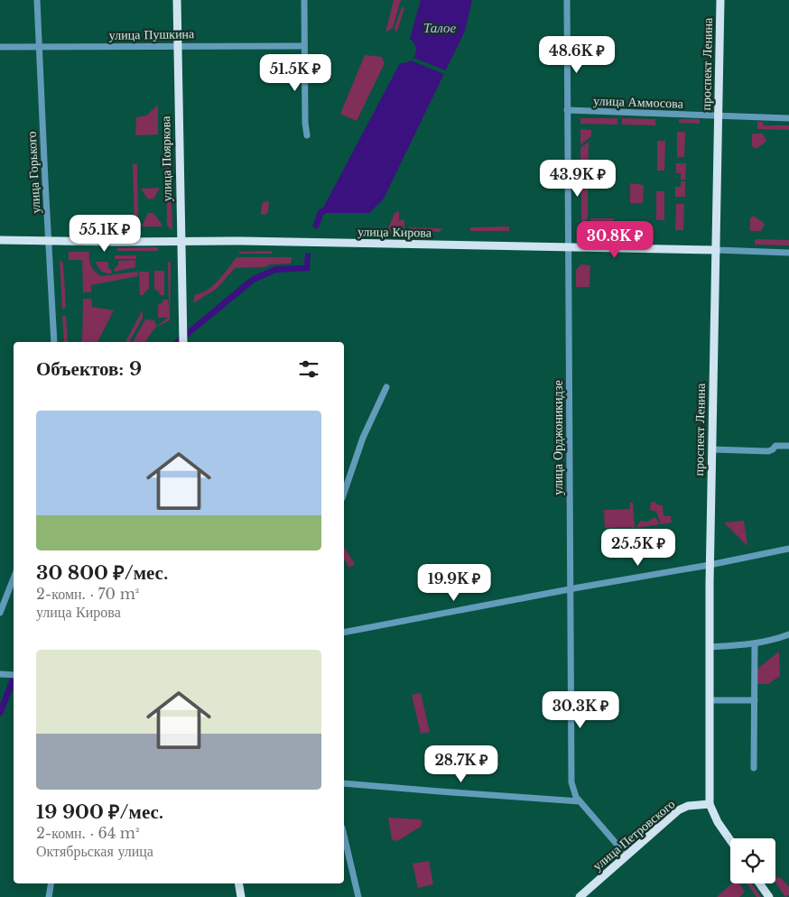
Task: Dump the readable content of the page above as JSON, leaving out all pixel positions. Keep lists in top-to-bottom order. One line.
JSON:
{"streets":{"main road":["проспект Ленина","улица Пояркова","улица Кирова","улица Петровского"],"street":["улица Пушкина","улица Аммосова","улица Горького","улица Орджоникидзе"]},"crossings":[["улица Пушкина","улица Пояркова"],["улица Пушкина","улица Горького"],["проспект Ленина","улица Аммосова"],["проспект Ленина","улица Кирова"],["проспект Ленина","улица Петровского"],["улица Аммосова","улица Орджоникидзе"],["улица Пояркова","улица Кирова"],["улица Горького","улица Кирова"],["улица Кирова","улица Орджоникидзе"],["улица Орджоникидзе","улица Петровского"]],"water":["Талое"],"page":{"price":["48.6K ₽","51.5K ₽","43.9K ₽","55.1K ₽","30.8K ₽","25.5K ₽","19.9K ₽","30.3K ₽","28.7K ₽"],"heading":"Объектов: 9","list":[{"name":"30 800 ₽/мес.","note":"2-комн. · 70 m² · улица Кирова"},{"name":"19 900 ₽/мес.","note":"2-комн. · 64 m² · Октябрьская улица"}]}}
